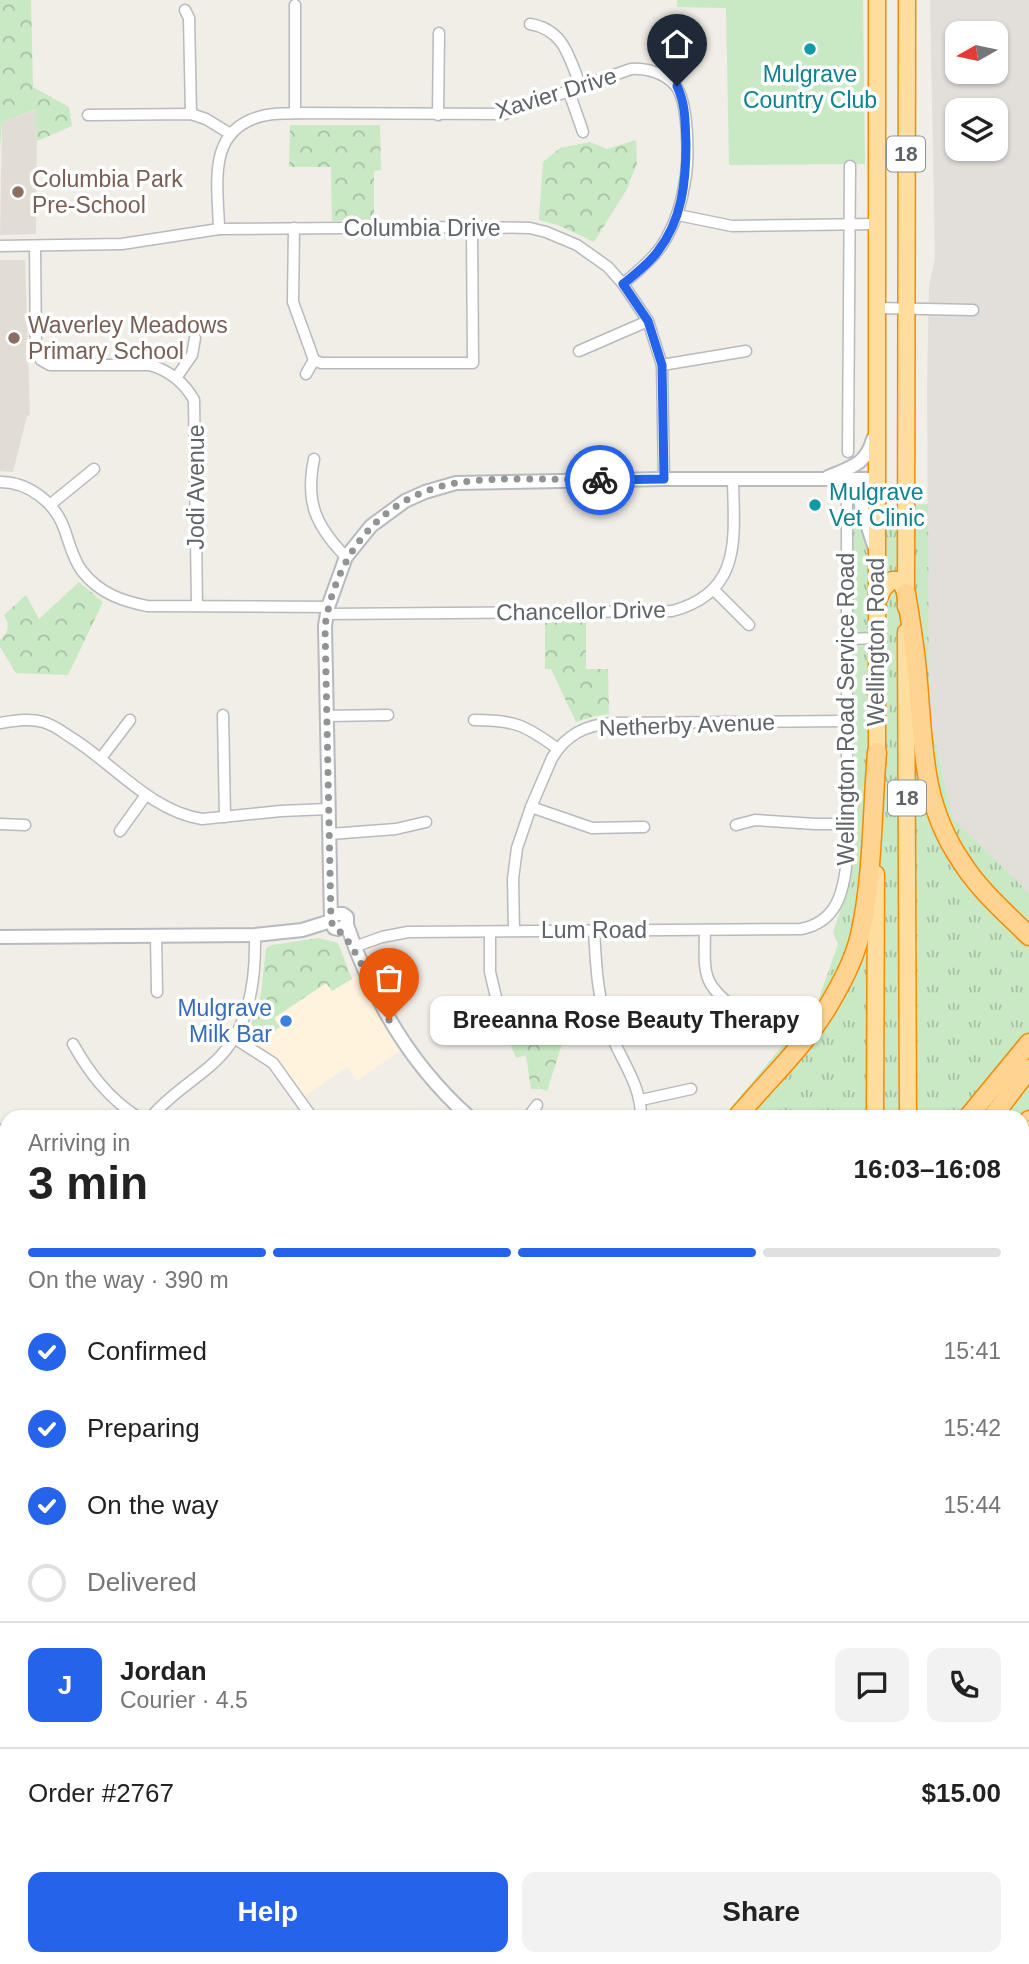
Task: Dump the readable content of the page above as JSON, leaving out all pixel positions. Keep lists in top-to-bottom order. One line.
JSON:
{"streets":{"highway":["18","Wellington Road"],"street":["Xavier Drive","Columbia Drive","Jodi Avenue","Chancellor Drive","Wellington Road Service Road","Netherby Avenue","Lum Road"]},"crossings":[["Xavier Drive","Columbia Drive"],["Jodi Avenue","Chancellor Drive"],["Wellington Road Service Road","Netherby Avenue"],["Wellington Road Service Road","Lum Road"]],"places":["Mulgrave Country Club","Columbia Park Pre-School","Waverley Meadows Primary School","Mulgrave Vet Clinic","Breeanna Rose Beauty Therapy","Mulgrave Milk Bar"],"north":"left","page":{"bubble":"Breeanna Rose Beauty Therapy","heading":["3 min","Arriving in","16:03–16:08"],"panel":["Jordan","Courier · 4.5","Order #2767","$15.00"],"bar":"On the way · 390 m","list":[["Confirmed","15:41"],["Preparing","15:42"],["On the way","15:44"],"Delivered"],"round":"J","buttons":["Help","Share"]}}
